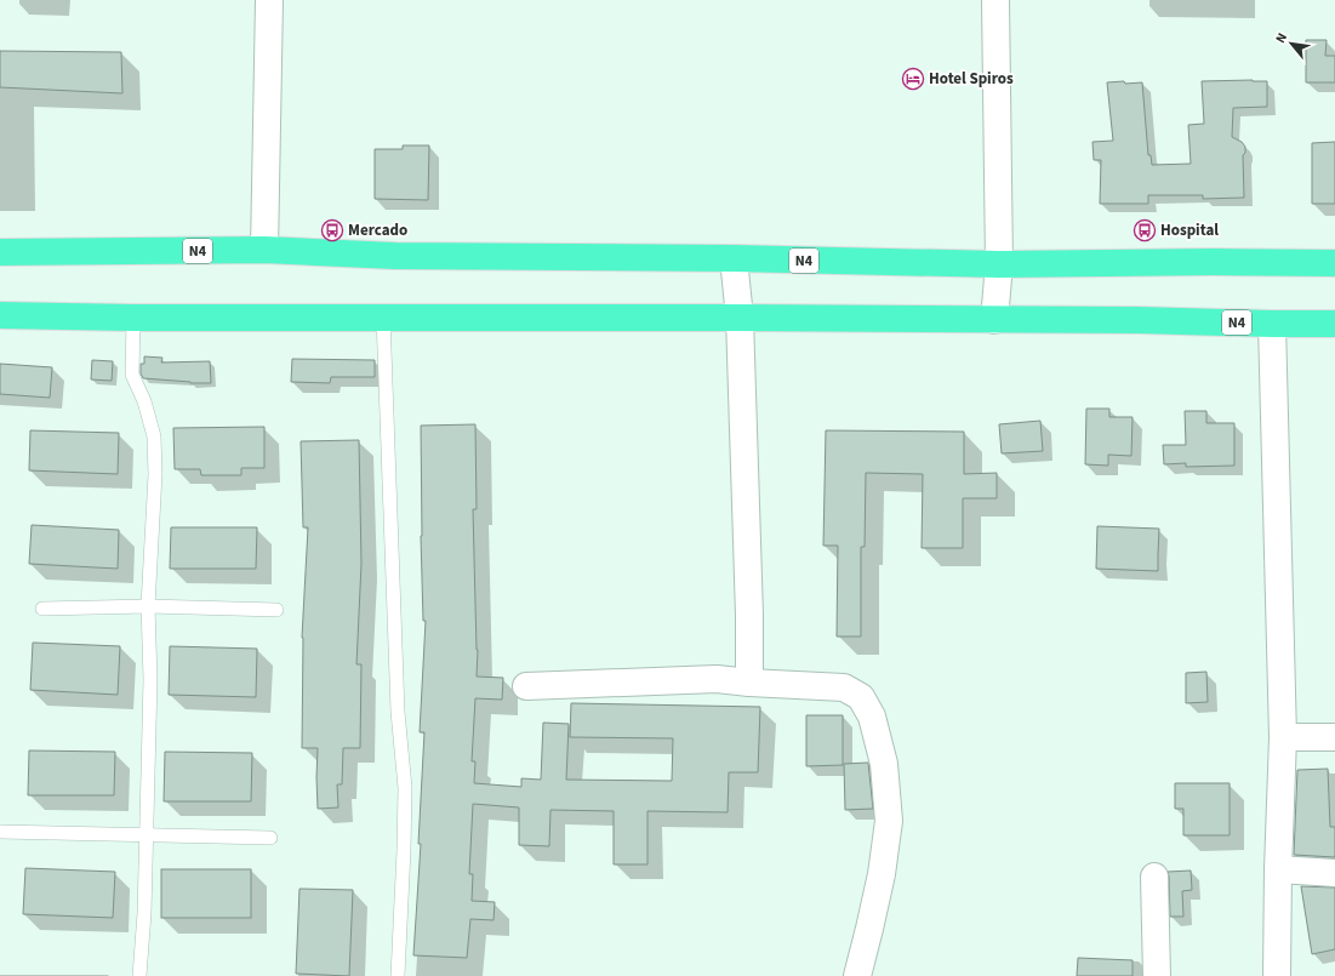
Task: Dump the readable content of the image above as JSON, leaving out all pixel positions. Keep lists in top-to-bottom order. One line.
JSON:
{"streets":{"highway":["N4"]},"places":{"hotel":["Hotel Spiros"],"bus stop":["Mercado","Hospital"]},"north":"top left"}
